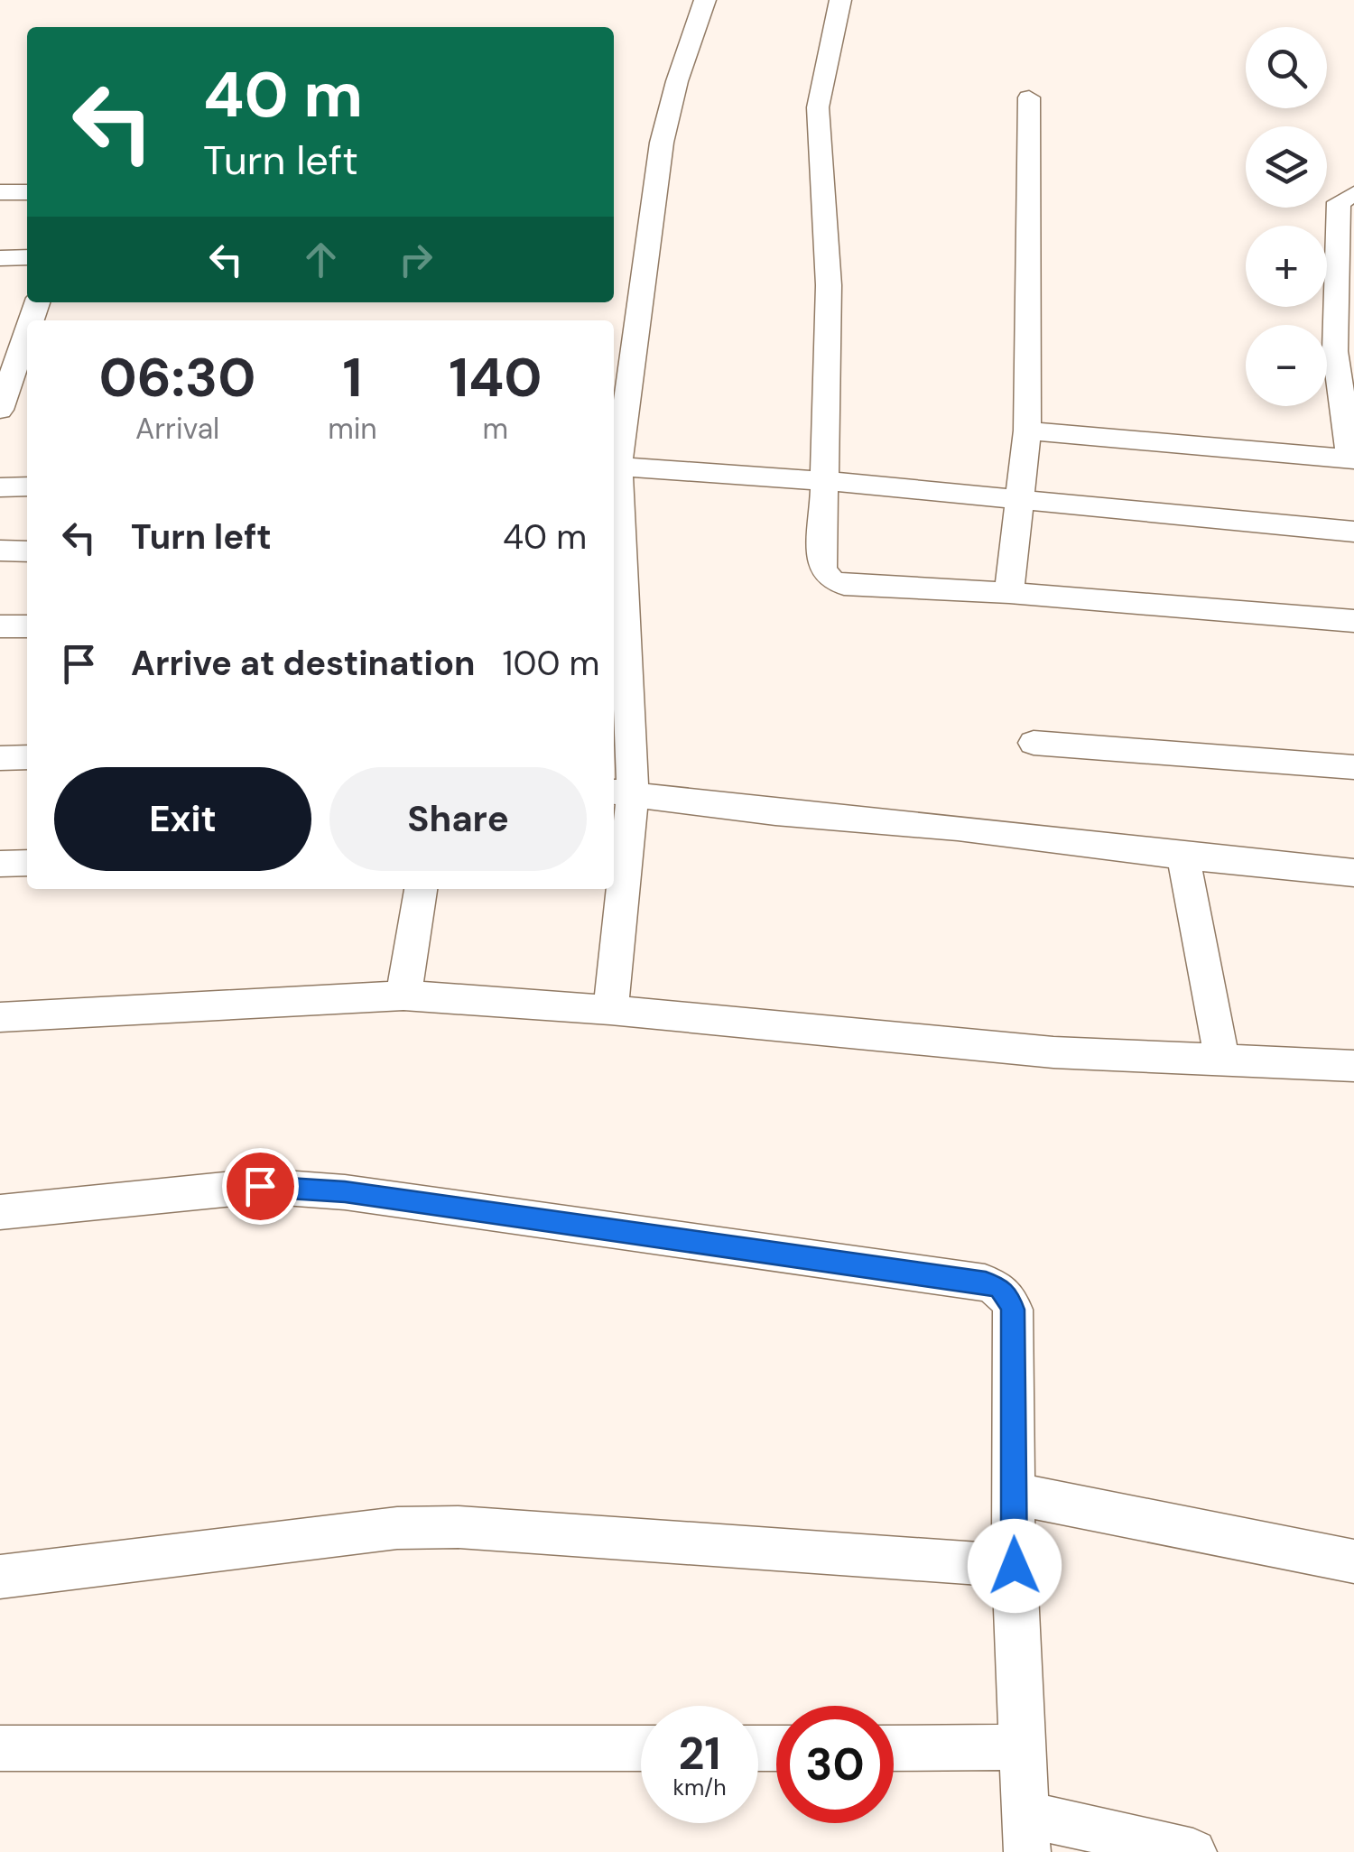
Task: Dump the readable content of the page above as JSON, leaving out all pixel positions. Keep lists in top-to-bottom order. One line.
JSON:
{"page":{"map_buttons":["+","−"],"turn":["40 m","Turn left"],"eta":["06:30","Arrival","1","min","140","m"],"list":[{"name":"Turn left","value":"40 m"},{"name":"Arrive at destination","value":"100 m"}],"buttons":["Exit","Share"],"speed":"21 km/h","limit":"30"}}
